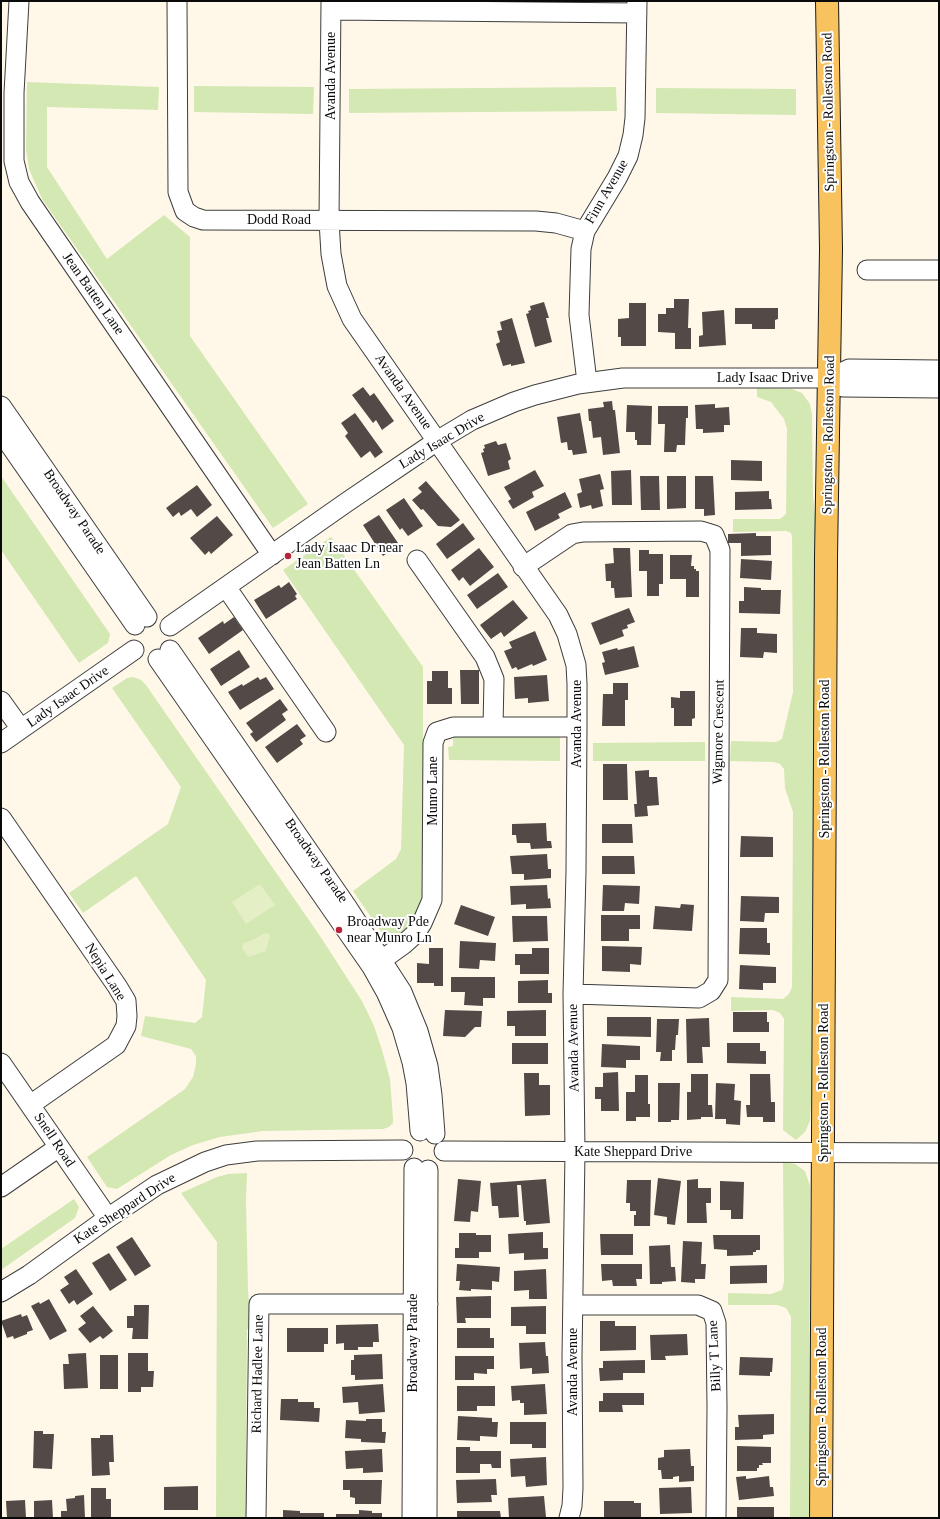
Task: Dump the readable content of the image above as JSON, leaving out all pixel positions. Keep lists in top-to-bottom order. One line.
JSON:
{"streets":{"main road":["Springston - Rolleston Road"],"street":["Avanda Avenue","Finn Avenue","Dodd Road","Jean Batten Lane","Lady Isaac Drive","Broadway Parade","Wigmore Crescent","Munro Lane","Nepia Lane","Snell Road","Kate Sheppard Drive","Billy T Lane","Richard Hadlee Lane"]},"crossings":[["Avanda Avenue","Dodd Road"],["Avanda Avenue","Lady Isaac Drive"],["Avanda Avenue","Wigmore Crescent"],["Avanda Avenue","Munro Lane"],["Avanda Avenue","Kate Sheppard Drive"],["Avanda Avenue","Billy T Lane"],["Springston - Rolleston Road","Lady Isaac Drive"],["Springston - Rolleston Road","Kate Sheppard Drive"],["Finn Avenue","Dodd Road"],["Finn Avenue","Lady Isaac Drive"],["Jean Batten Lane","Lady Isaac Drive"],["Lady Isaac Drive","Broadway Parade"],["Broadway Parade","Munro Lane"],["Broadway Parade","Kate Sheppard Drive"],["Broadway Parade","Richard Hadlee Lane"],["Nepia Lane","Snell Road"],["Snell Road","Kate Sheppard Drive"]],"places":["Lady Isaac Dr near Jean Batten Ln","Broadway Pde near Munro Ln"]}
